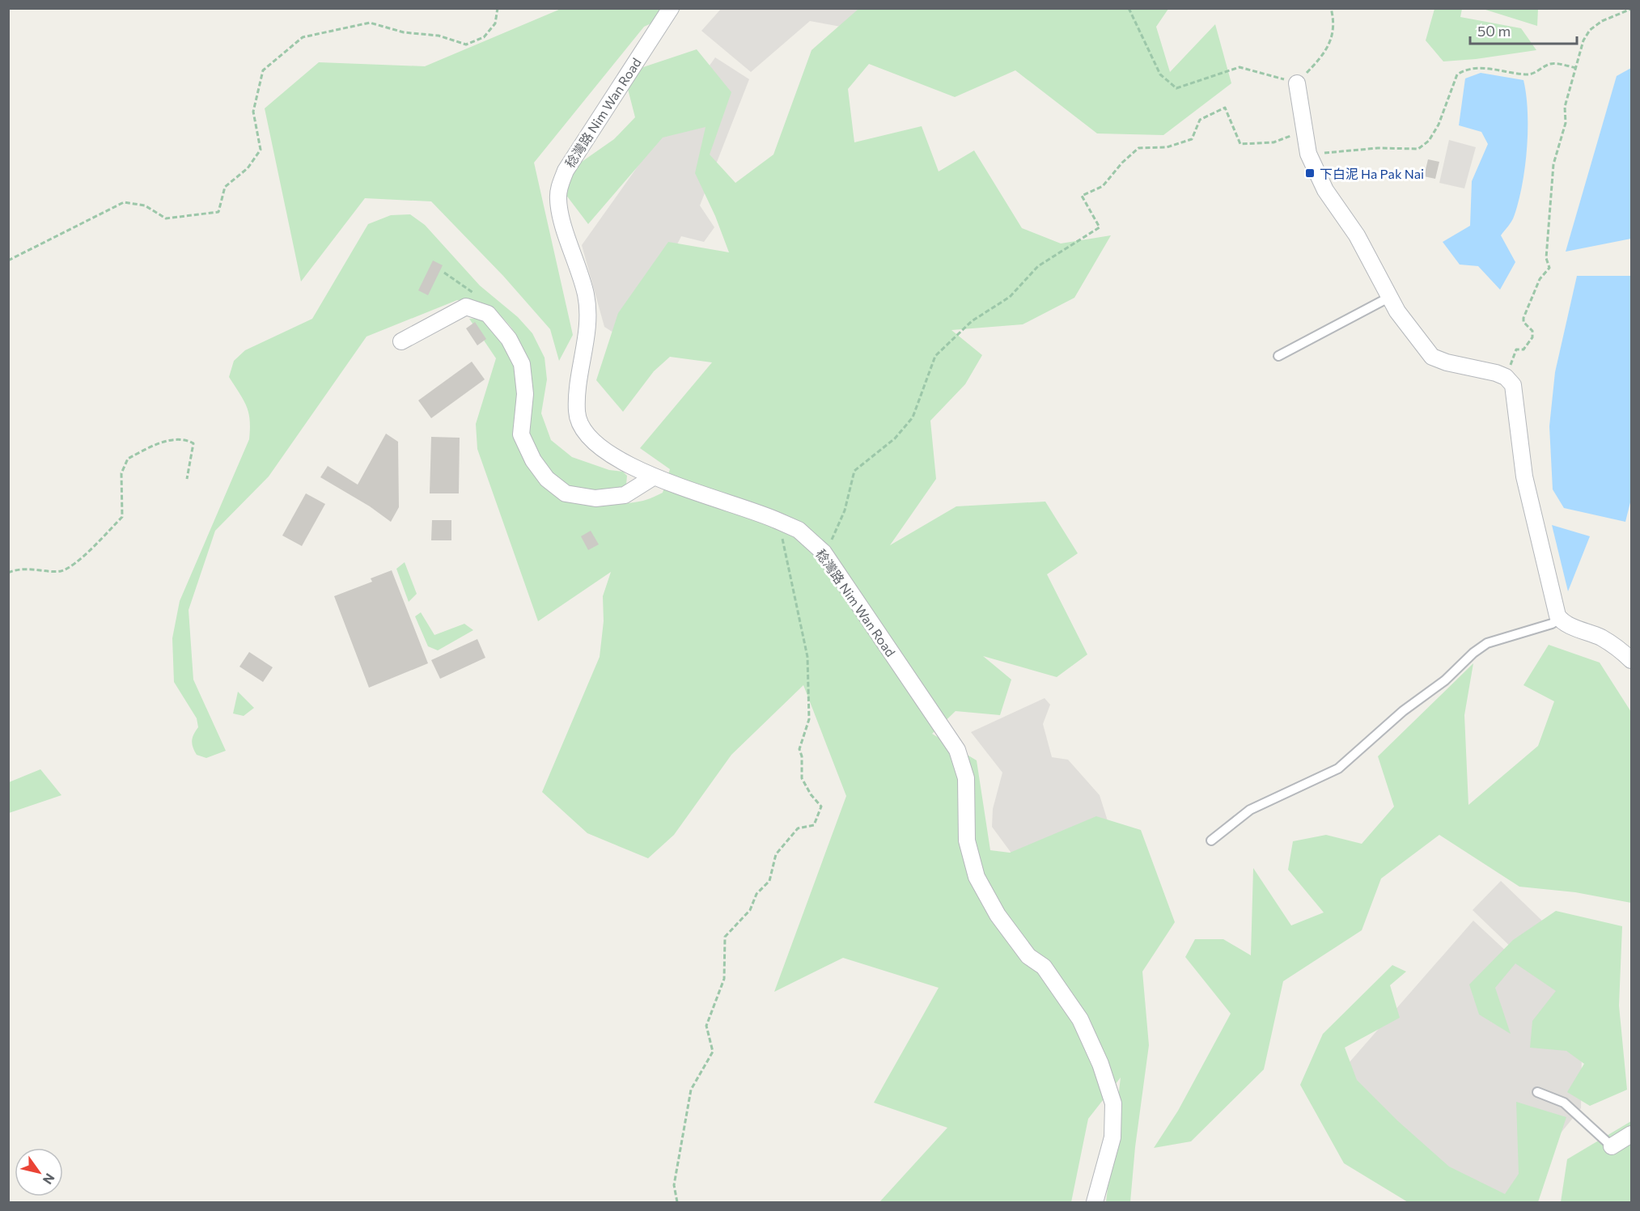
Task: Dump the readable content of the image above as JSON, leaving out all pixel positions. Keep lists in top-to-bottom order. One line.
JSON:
{"streets":{"street":["稔灣路 Nim Wan Road"]},"places":{"transit":["下白泥 Ha Pak Nai"]},"scale_bar":"50 m","north":"bottom right"}
